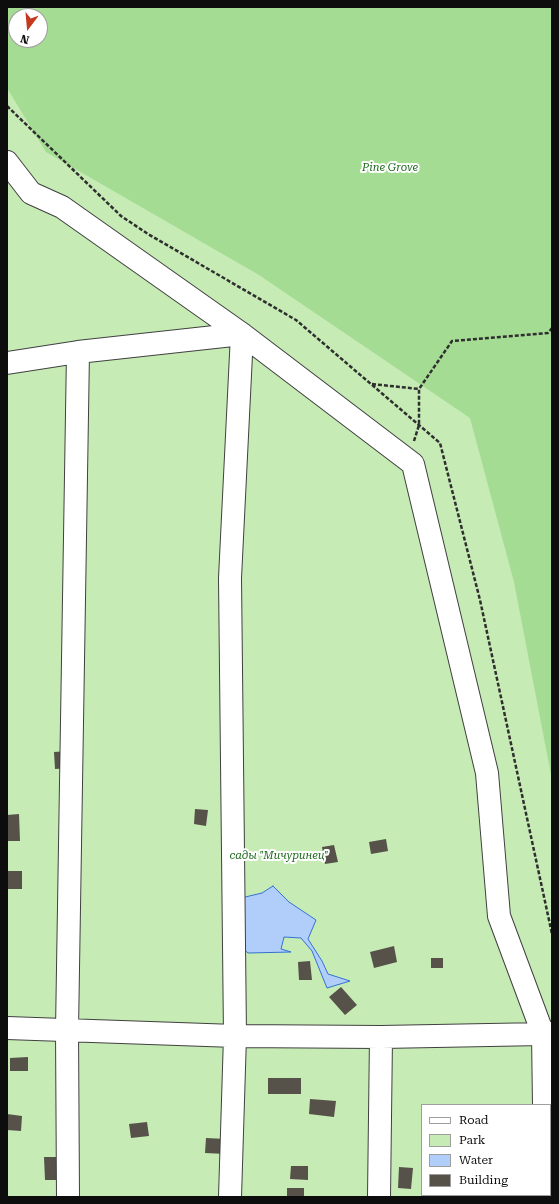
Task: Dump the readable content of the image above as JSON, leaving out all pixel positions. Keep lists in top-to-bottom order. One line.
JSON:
{"parks":["Pine Grove","сады \"Мичуринец\""],"legend":["Road","Park","Water","Building"],"north":"bottom"}
